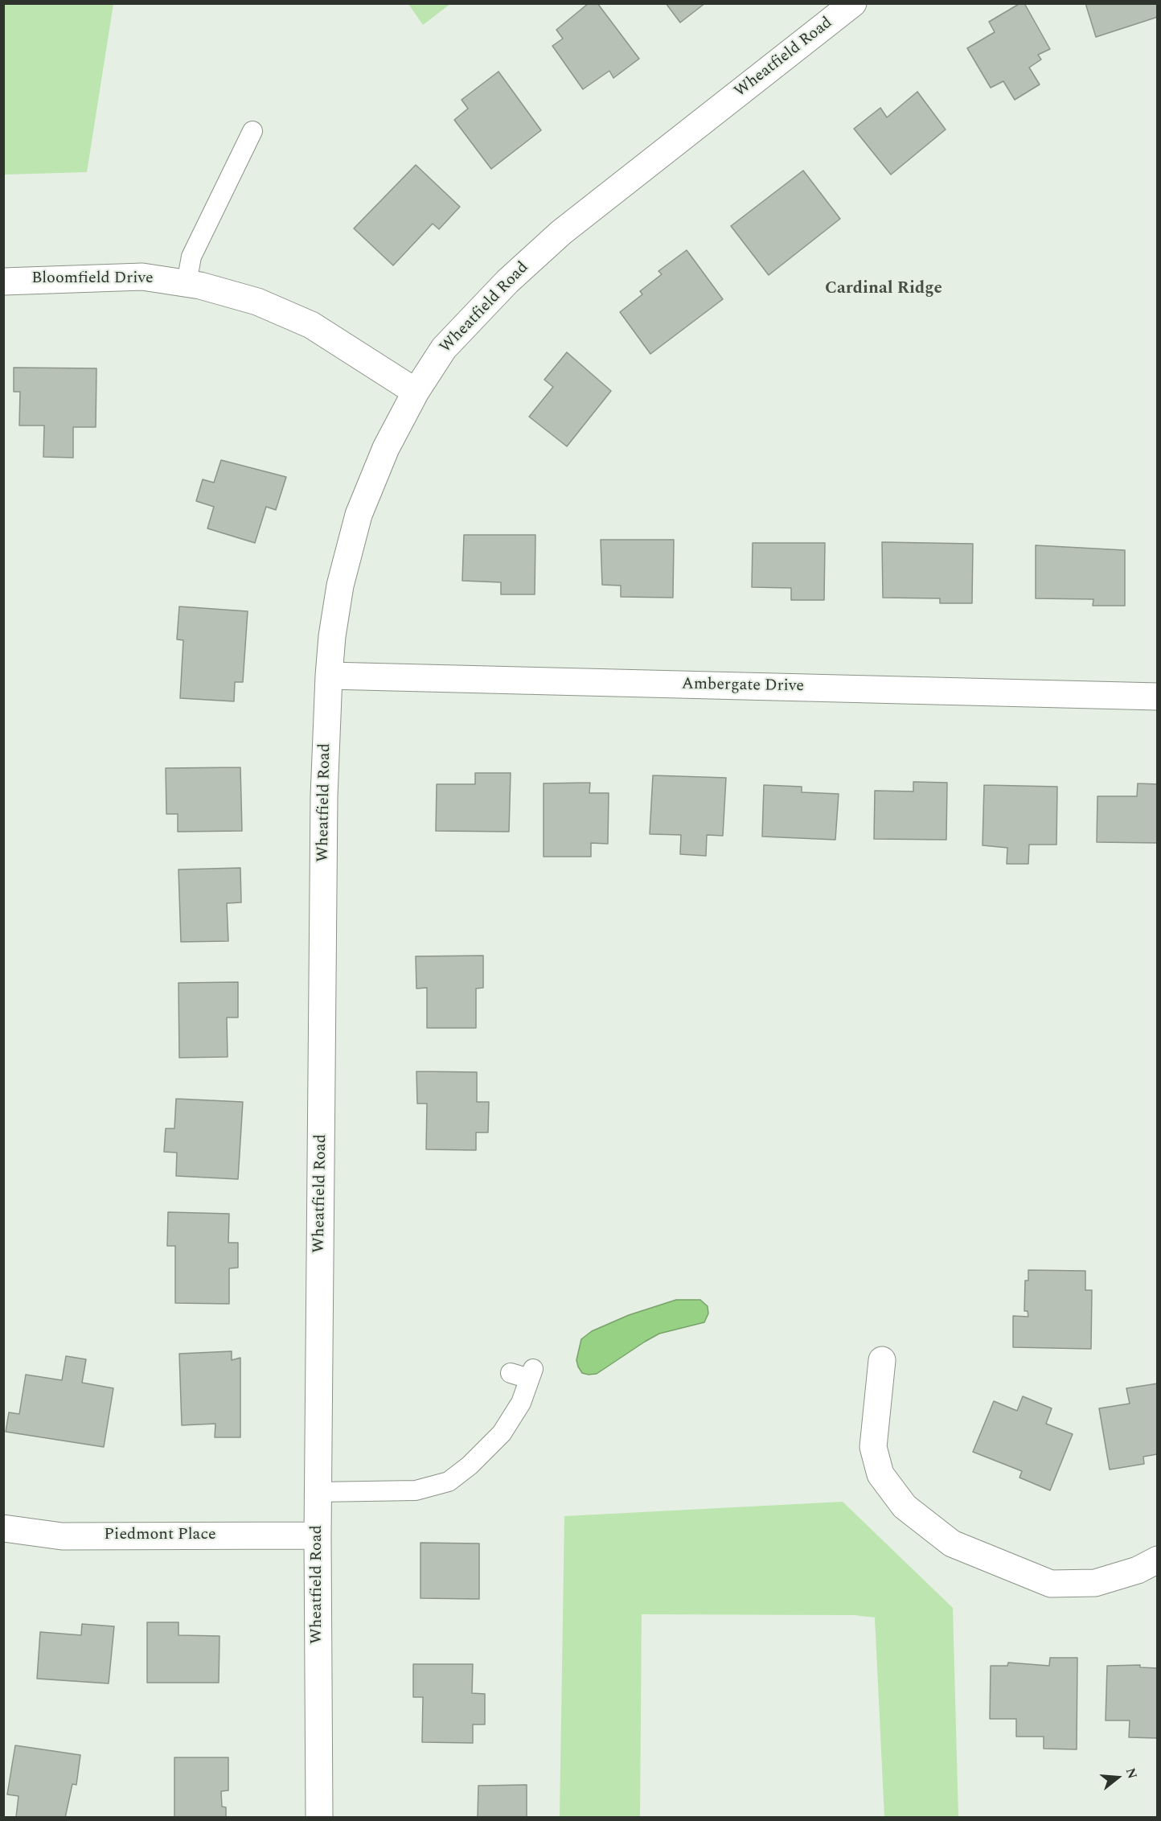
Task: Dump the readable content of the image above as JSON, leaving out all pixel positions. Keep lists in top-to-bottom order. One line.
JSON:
{"streets":{"street":["Wheatfield Road","Bloomfield Drive","Ambergate Drive","Piedmont Place"]},"crossings":[["Wheatfield Road","Bloomfield Drive"],["Wheatfield Road","Ambergate Drive"],["Wheatfield Road","Piedmont Place"]],"districts":["Cardinal Ridge"],"north":"right"}
